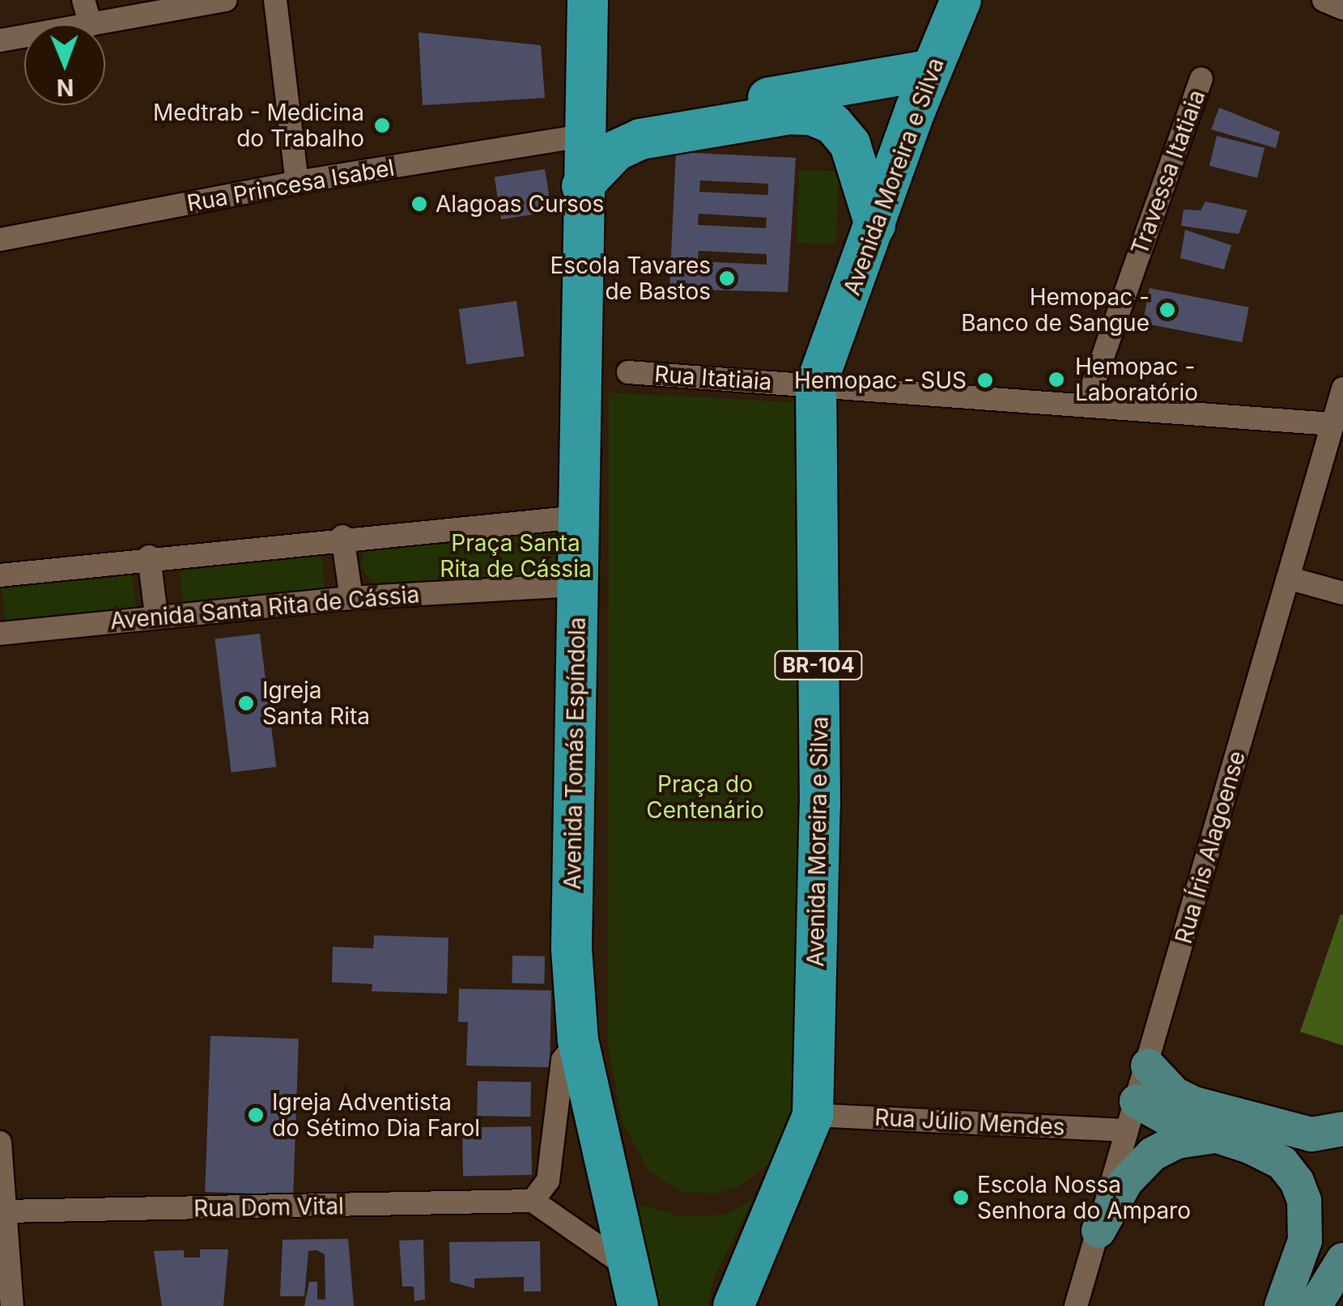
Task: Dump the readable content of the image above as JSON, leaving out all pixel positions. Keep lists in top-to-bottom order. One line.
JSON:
{"streets":{"highway":["Avenida Moreira e Silva","BR-104","Avenida Tomás Espíndola"],"street":["Travessa Itatiaia","Rua Princesa Isabel","Rua Itatiaia","Avenida Santa Rita de Cássia","Rua Íris Alagoense","Rua Júlio Mendes","Rua Dom Vital"]},"crossings":[["Travessa Itatiaia","Rua Itatiaia"],["Avenida Moreira e Silva","Rua Itatiaia"],["Avenida Moreira e Silva","Rua Júlio Mendes"],["Rua Princesa Isabel","Avenida Tomás Espíndola"],["Rua Itatiaia","Rua Íris Alagoense"],["Avenida Santa Rita de Cássia","Avenida Tomás Espíndola"],["Rua Íris Alagoense","Rua Júlio Mendes"]],"parks":["Praça Santa Rita de Cássia","Praça do Centenário"],"places":["Medtrab - Medicina do Trabalho","Alagoas Cursos","Escola Tavares de Bastos","Hemopac - Banco de Sangue","Hemopac - Laboratório","Hemopac - SUS","Igreja Santa Rita","Igreja Adventista do Sétimo Dia Farol","Escola Nossa Senhora do Amparo"],"north":"bottom"}
